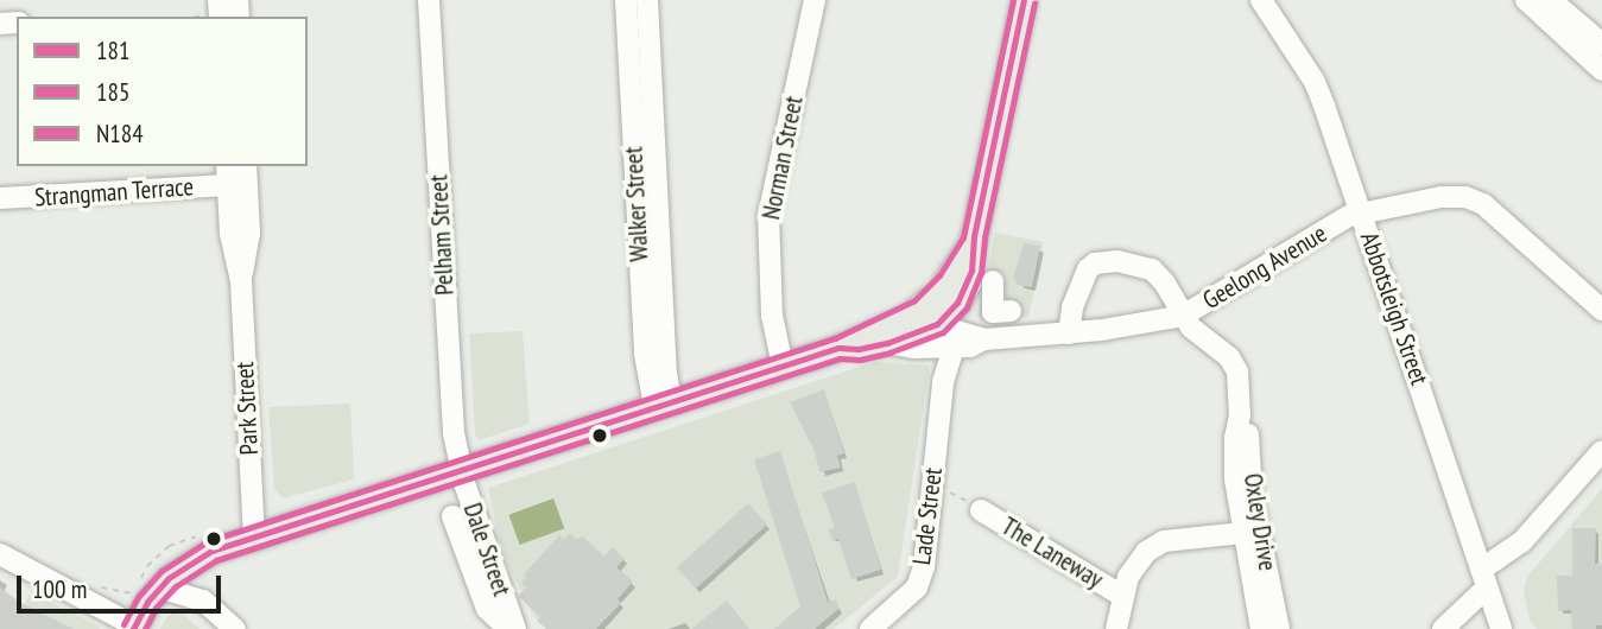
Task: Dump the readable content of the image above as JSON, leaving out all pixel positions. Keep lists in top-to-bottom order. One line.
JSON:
{"streets":{"street":["Norman Street","Strangman Terrace","Walker Street","Pelham Street","Geelong Avenue","Abbotsleigh Street","Park Street","Lade Street","Oxley Drive","Dale Street","The Laneway"]},"crossings":[["Strangman Terrace","Park Street"],["Pelham Street","Dale Street"],["Geelong Avenue","Abbotsleigh Street"],["Geelong Avenue","Lade Street"],["Geelong Avenue","Oxley Drive"]],"lines":["transit line 181","transit line N184","transit line 185"],"legend":["181","185","N184"],"scale_bar":"100 m"}
